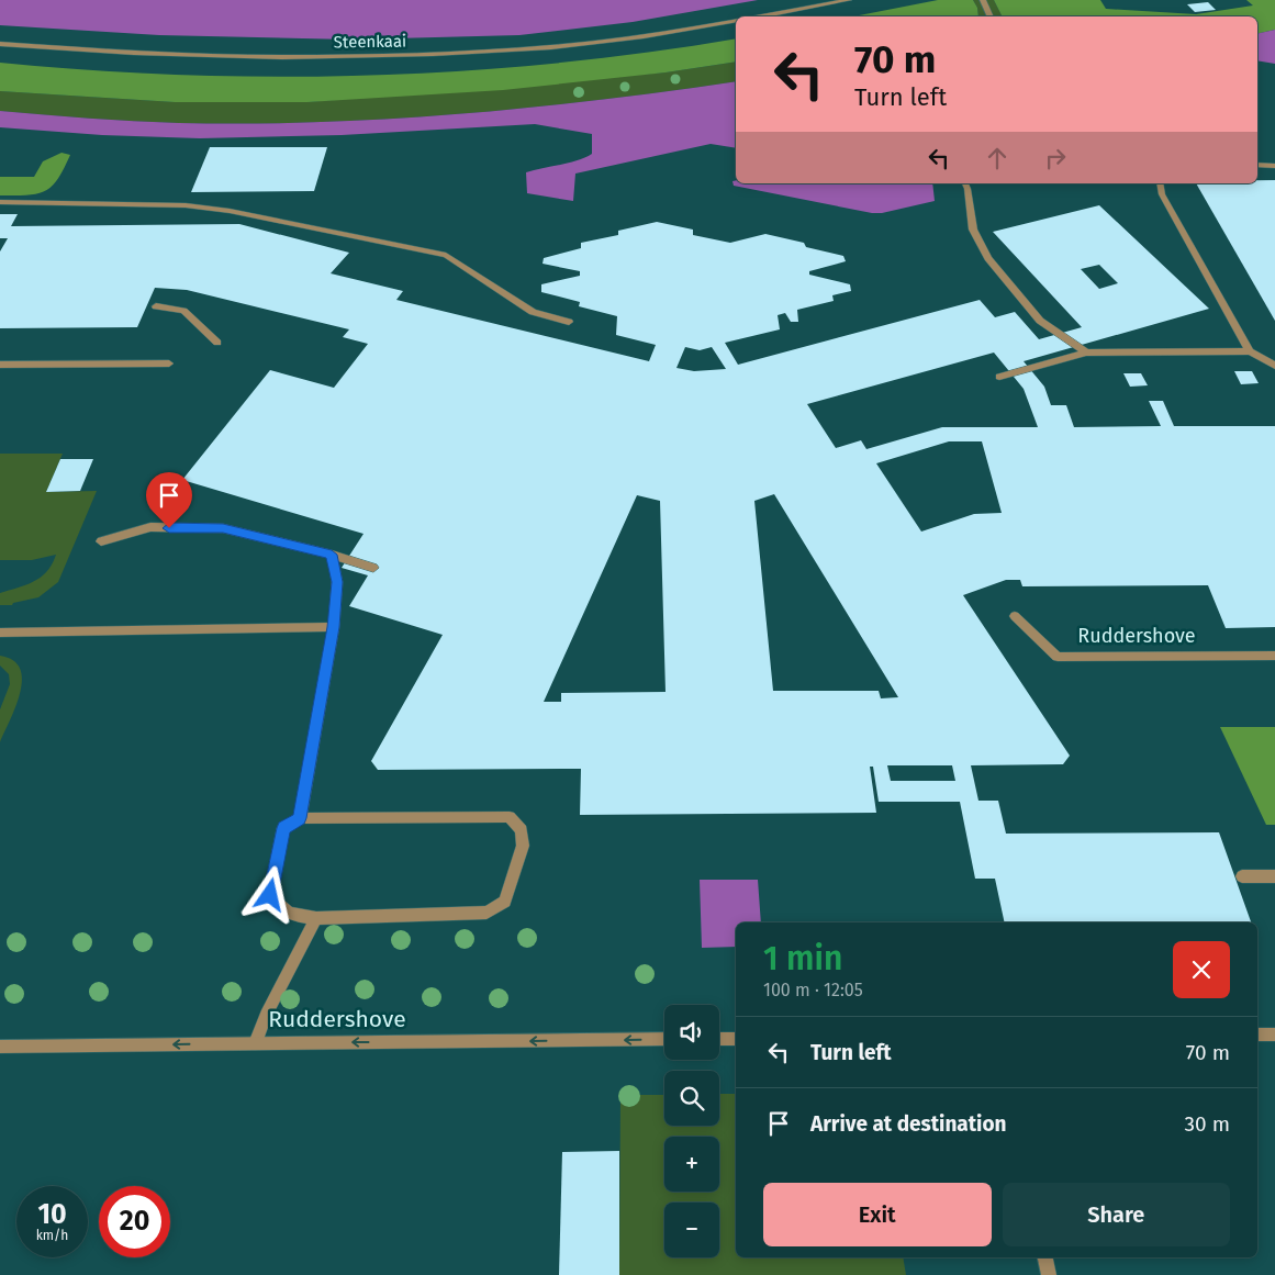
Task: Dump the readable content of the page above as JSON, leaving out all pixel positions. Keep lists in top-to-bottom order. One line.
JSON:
{"streets":{"street":["Steenkaai","Ruddershove"]},"one_way":["Ruddershove"],"page":{"turn":["70 m","Turn left"],"heading":["1 min","100 m · 12:05"],"map_buttons":["+","−"],"list":[{"name":"Turn left","value":"70 m"},{"name":"Arrive at destination","value":"30 m"}],"buttons":["Exit","Share"],"speed":"10 km/h","limit":"20"}}
